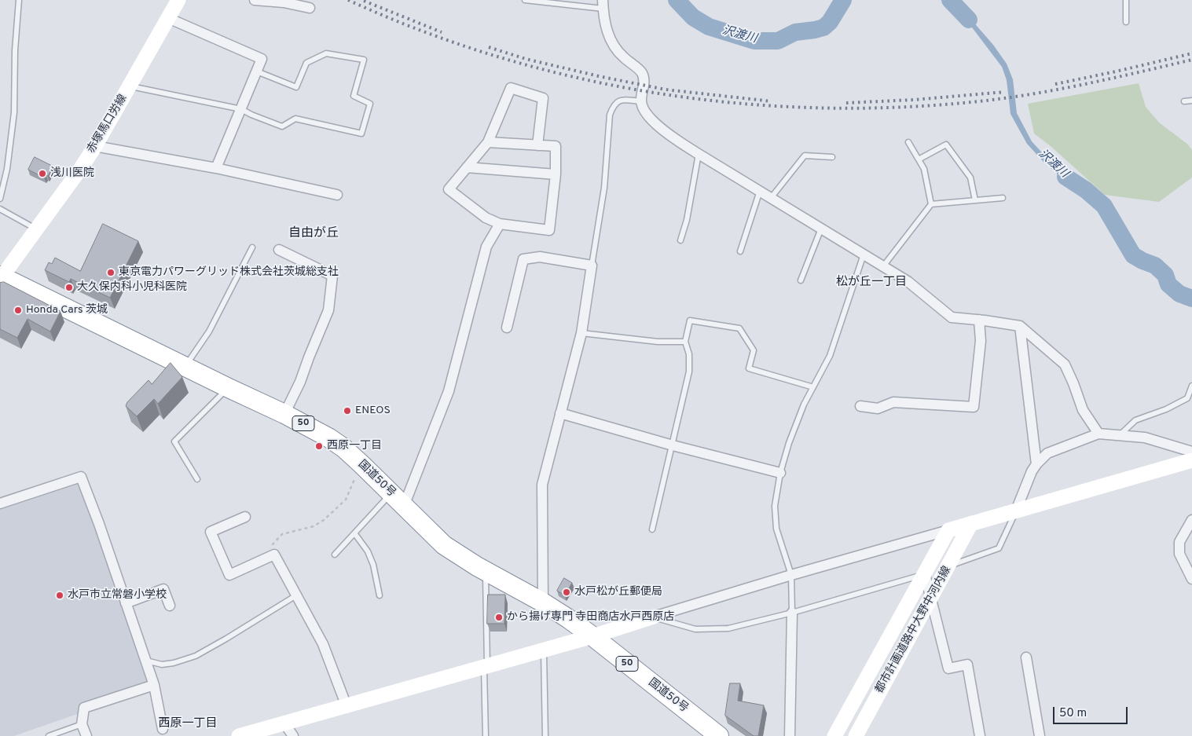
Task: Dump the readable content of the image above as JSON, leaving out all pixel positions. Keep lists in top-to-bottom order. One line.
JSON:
{"streets":{"highway":["50","国道50号"],"street":["赤塚馬口労線","都市計画道路中大野中河内線"]},"crossings":[["赤塚馬口労線","国道50号"]],"districts":["自由が丘","松が丘一丁目","西原一丁目"],"water":["沢渡川"],"places":["浅川医院","東京電力パワーグリッド株式会社茨城総支社","大久保内科小児科医院","Honda Cars 茨城","ENEOS","西原一丁目","水戸松が丘郵便局","水戸市立常磐小学校","から揚げ専門 寺田商店水戸西原店"],"scale_bar":"50 m"}
